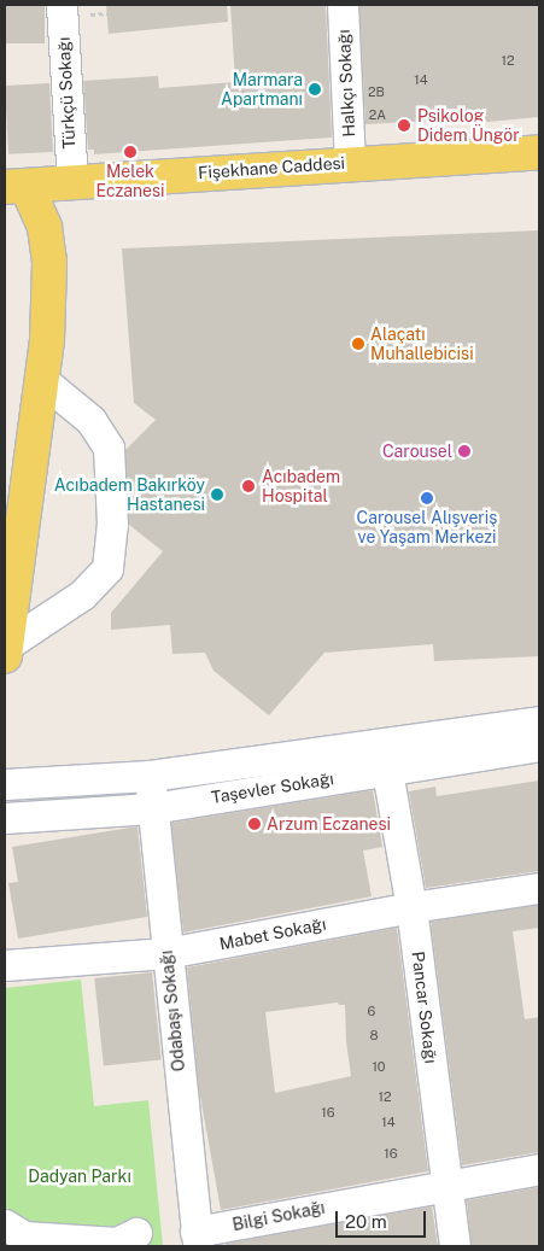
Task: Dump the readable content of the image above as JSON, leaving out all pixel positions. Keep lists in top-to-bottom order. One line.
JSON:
{"streets":{"main road":["Fişekhane Caddesi"],"street":["Halkçı Sokağı","Türkçü Sokağı","Taşevler Sokağı","Mabet Sokağı","Pancar Sokağı","Odabaşı Sokağı","Bilgi Sokağı"]},"crossings":[["Halkçı Sokağı","Fişekhane Caddesi"],["Türkçü Sokağı","Fişekhane Caddesi"],["Taşevler Sokağı","Pancar Sokağı"],["Taşevler Sokağı","Odabaşı Sokağı"],["Mabet Sokağı","Pancar Sokağı"],["Mabet Sokağı","Odabaşı Sokağı"],["Pancar Sokağı","Bilgi Sokağı"],["Odabaşı Sokağı","Bilgi Sokağı"]],"parks":["Dadyan Parkı"],"places":["Marmara Apartmanı","Psikolog Didem Üngör","Melek Eczanesi","Alaçatı Muhallebicisi","Carousel","Acıbadem Hospital","Acıbadem Bakırköy Hastanesi","Carousel Alışveriş ve Yaşam Merkezi","Arzum Eczanesi"],"house_numbers":["12","14","2B","2A","6","8","10","12","16","14","16"],"scale_bar":"20 m"}
